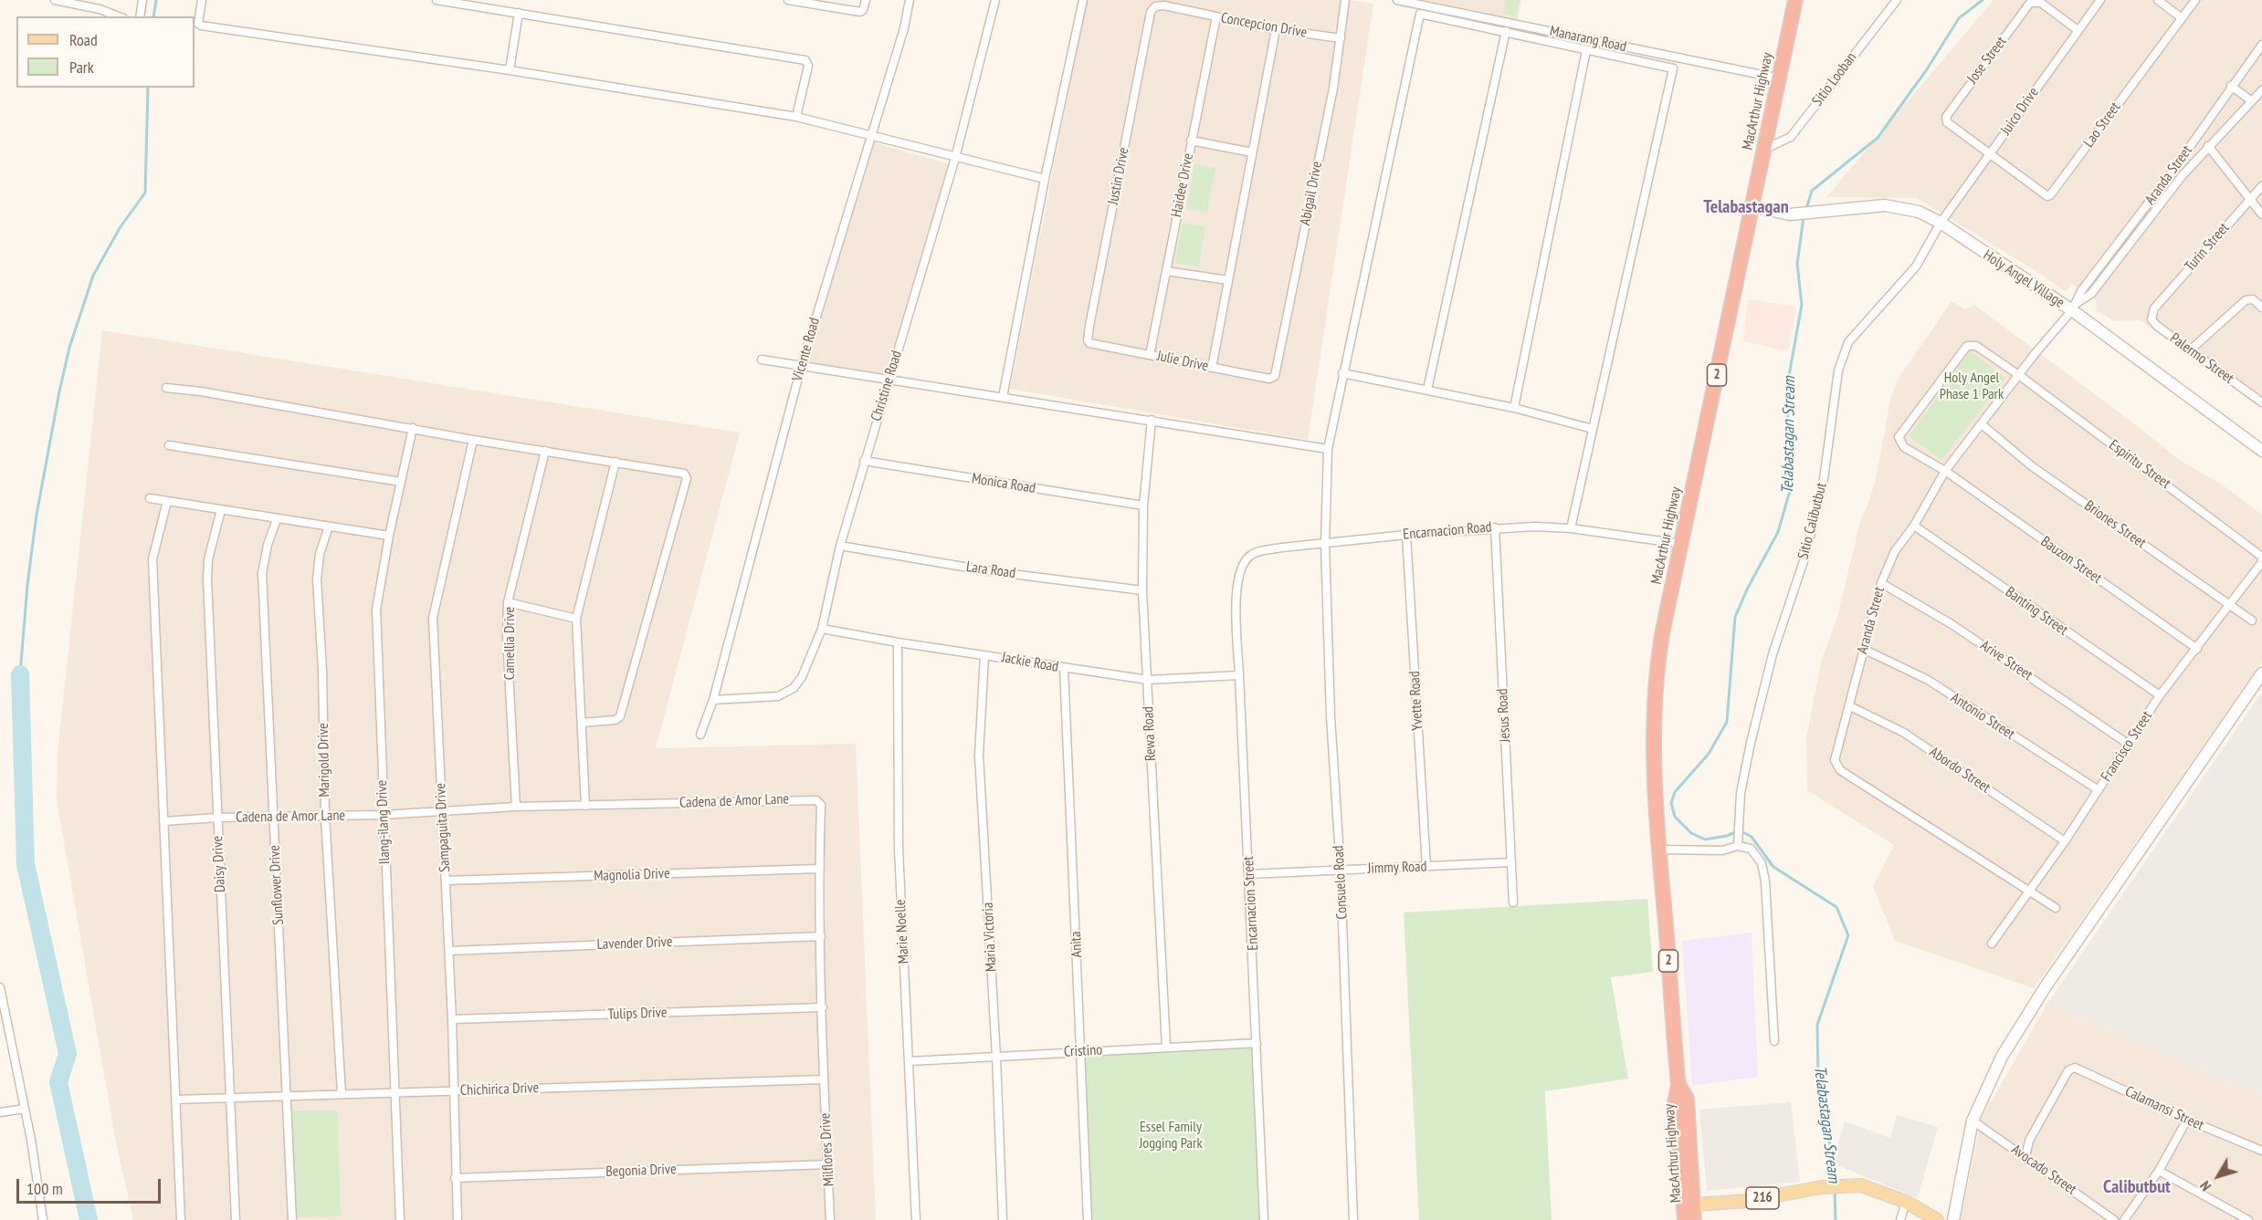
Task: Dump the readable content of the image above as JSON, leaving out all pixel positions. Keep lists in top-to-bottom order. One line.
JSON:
{"streets":{"highway":["MacArthur Highway","2"],"main road":["216"],"street":["Concepcion Drive","Manarang Road","Jose Street","Sitio Looban","Juico Drive","Lao Street","Aranda Street","Justin Drive","Haidee Drive","Abigail Drive","Turin Street","Holy Angel Village","Vicente Road","Palermo Street","Julie Drive","Christine Road","Espiritu Street","Monica Road","Sitio Calibutbut","Briones Street","Encarnacion Road","Bauzon Street","Lara Road","Banting Street","Camellia Drive","Arive Street","Jackie Road","Yvette Road","Jesus Road","Antonio Street","Rewa Road","Francisco Street","Marigold Drive","Abordo Street","Cadena de Amor Lane","Ilang-ilang Drive","Sampaguita Drive","Daisy Drive","Jimmy Road","Magnolia Drive","Consuelo Road","Sunflower Drive","Encarnacion Street","Marie Noelle","Maria Victoria","Lavender Drive","Anita","Tulips Drive","Cristino","Chichirica Drive","Calamansi Street","Milflores Drive","Avocado Street","Begonia Drive"]},"crossings":[["Concepcion Drive","Justin Drive"],["Concepcion Drive","Haidee Drive"],["Concepcion Drive","Abigail Drive"],["Manarang Road","MacArthur Highway"],["Jose Street","Juico Drive"],["Jose Street","Lao Street"],["Sitio Looban","MacArthur Highway"],["MacArthur Highway","Holy Angel Village"],["MacArthur Highway","Encarnacion Road"],["MacArthur Highway","216"],["Juico Drive","Lao Street"],["Juico Drive","Holy Angel Village"],["Juico Drive","Sitio Calibutbut"],["Aranda Street","Holy Angel Village"],["Aranda Street","Espiritu Street"],["Aranda Street","Briones Street"],["Aranda Street","Bauzon Street"],["Aranda Street","Banting Street"],["Aranda Street","Arive Street"],["Aranda Street","Antonio Street"],["Aranda Street","Francisco Street"],["Aranda Street","Abordo Street"],["Justin Drive","Julie Drive"],["Haidee Drive","Julie Drive"],["Abigail Drive","Julie Drive"],["Turin Street","Palermo Street"],["Holy Angel Village","Sitio Calibutbut"],["Vicente Road","Christine Road"],["Christine Road","Monica Road"],["Christine Road","Lara Road"],["Christine Road","Jackie Road"],["Espiritu Street","Bauzon Street"],["Espiritu Street","Francisco Street"],["Monica Road","Rewa Road"],["Briones Street","Francisco Street"],["Encarnacion Road","Yvette Road"],["Encarnacion Road","Jesus Road"],["Encarnacion Road","Consuelo Road"],["Encarnacion Road","Encarnacion Street"],["Bauzon Street","Francisco Street"],["Lara Road","Rewa Road"],["Banting Street","Francisco Street"],["Camellia Drive","Cadena de Amor Lane"],["Arive Street","Francisco Street"],["Jackie Road","Rewa Road"],["Jackie Road","Encarnacion Street"],["Jackie Road","Marie Noelle"],["Jackie Road","Maria Victoria"],["Jackie Road","Anita"],["Yvette Road","Jimmy Road"],["Jesus Road","Jimmy Road"],["Antonio Street","Francisco Street"],["Rewa Road","Cristino"],["Francisco Street","Abordo Street"],["Marigold Drive","Cadena de Amor Lane"],["Marigold Drive","Chichirica Drive"],["Cadena de Amor Lane","Ilang-ilang Drive"],["Cadena de Amor Lane","Sampaguita Drive"],["Cadena de Amor Lane","Daisy Drive"],["Cadena de Amor Lane","Sunflower Drive"],["Cadena de Amor Lane","Milflores Drive"],["Ilang-ilang Drive","Chichirica Drive"],["Sampaguita Drive","Magnolia Drive"],["Sampaguita Drive","Lavender Drive"],["Sampaguita Drive","Tulips Drive"],["Sampaguita Drive","Chichirica Drive"],["Sampaguita Drive","Begonia Drive"],["Daisy Drive","Chichirica Drive"],["Jimmy Road","Consuelo Road"],["Jimmy Road","Encarnacion Street"],["Magnolia Drive","Milflores Drive"],["Sunflower Drive","Chichirica Drive"],["Encarnacion Street","Cristino"],["Marie Noelle","Cristino"],["Maria Victoria","Cristino"],["Lavender Drive","Milflores Drive"],["Anita","Cristino"],["Tulips Drive","Milflores Drive"],["Chichirica Drive","Milflores Drive"],["Calamansi Street","Avocado Street"],["Milflores Drive","Begonia Drive"]],"districts":["Telabastagan","Calibutbut"],"water":["Telabastagan Stream"],"parks":["Holy Angel Phase 1 Park","Essel Family Jogging Park"],"legend":["Road","Park"],"scale_bar":"100 m","north":"bottom left"}
